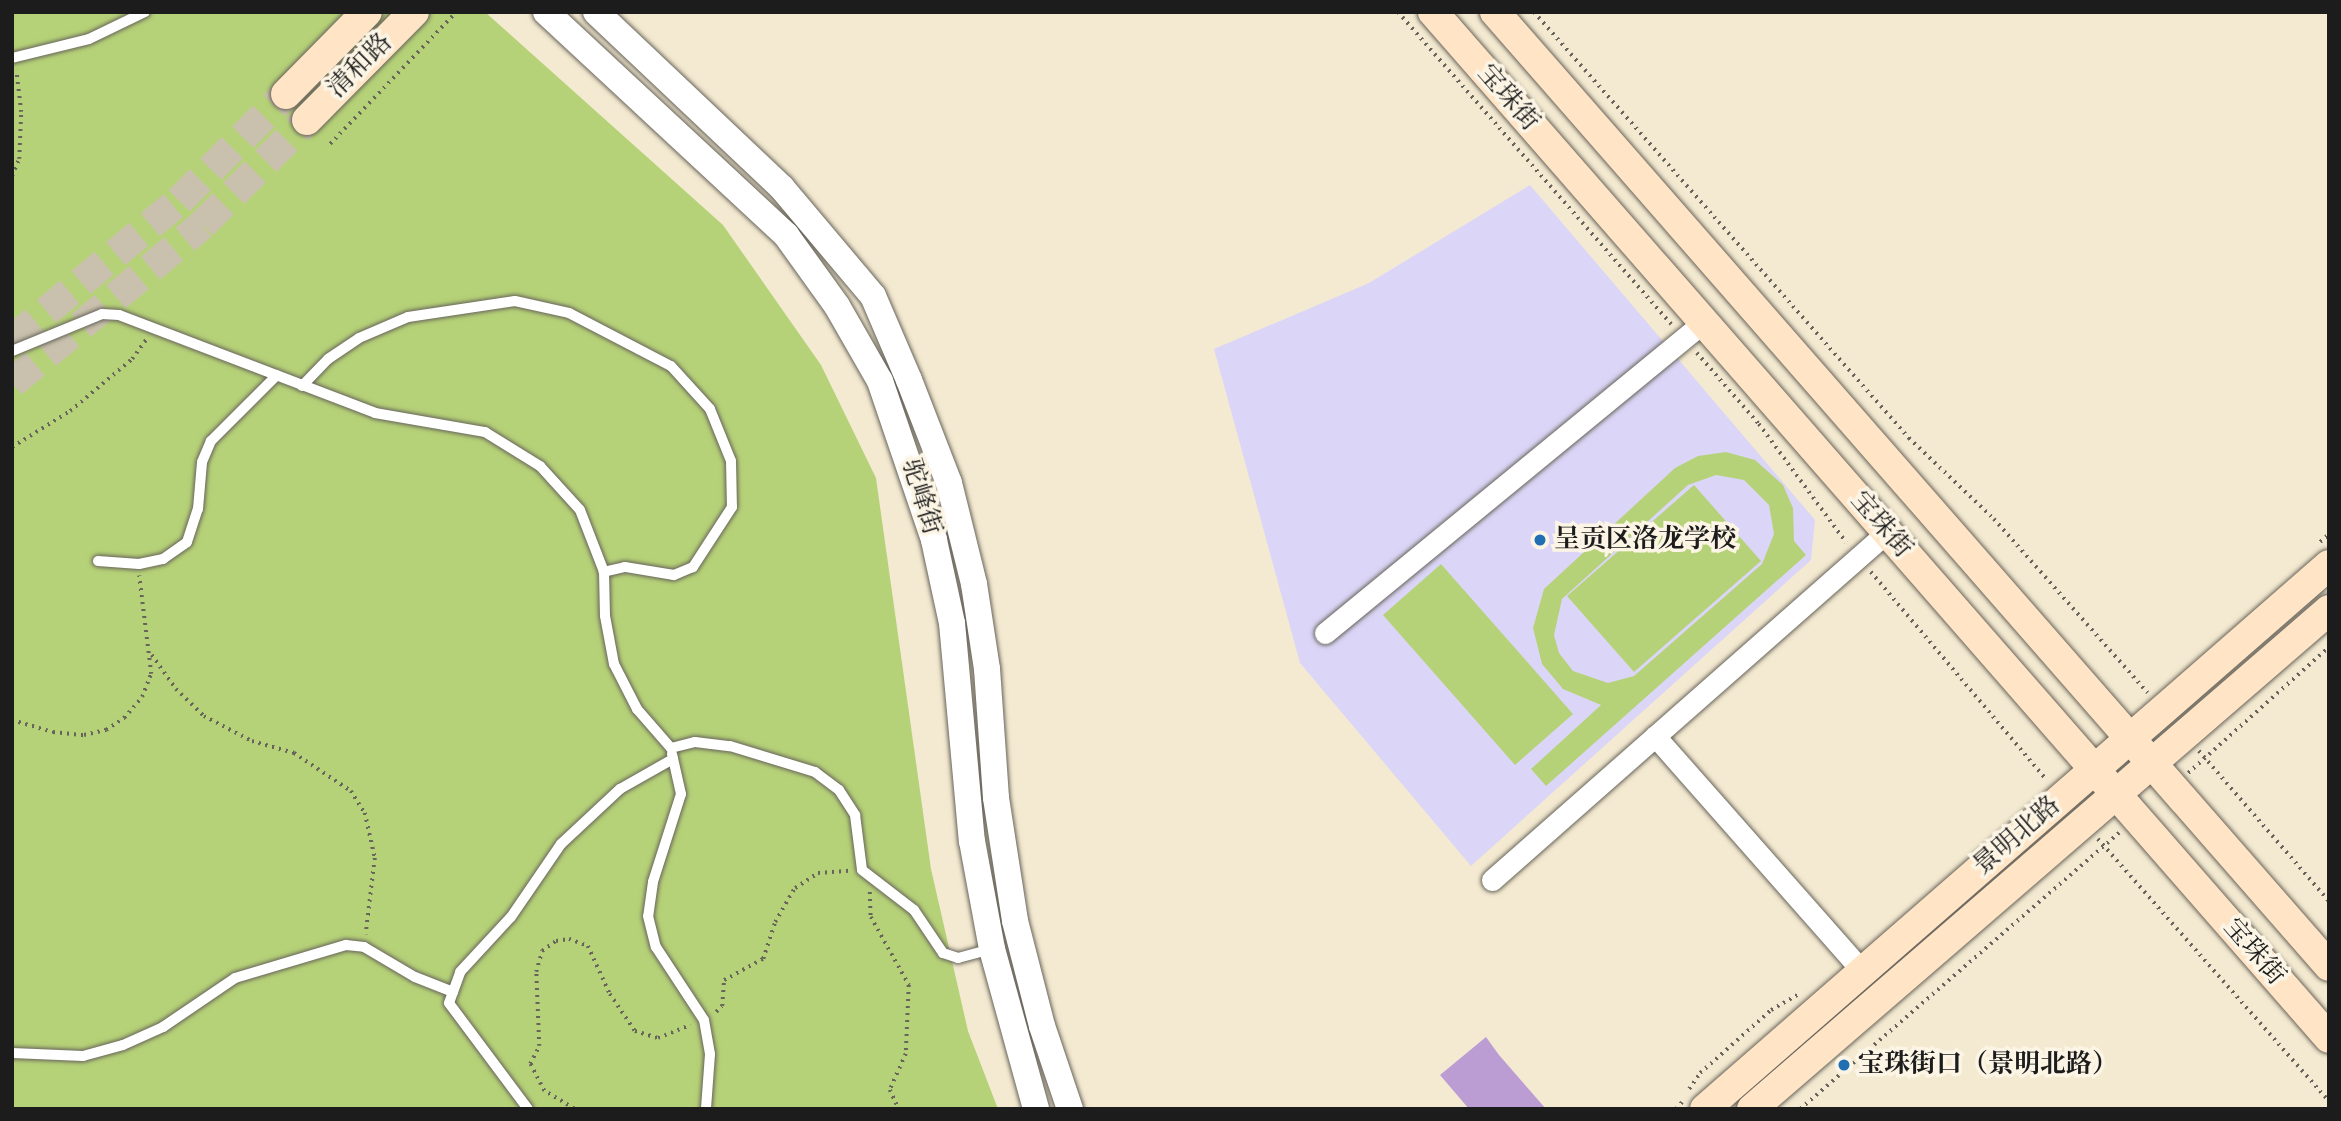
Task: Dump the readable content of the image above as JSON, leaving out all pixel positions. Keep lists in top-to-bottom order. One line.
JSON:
{"streets":{"main road":["清和路","宝珠街","景明北路"],"street":["驼峰街"]},"crossings":[["宝珠街","景明北路"]],"places":["呈贡区洛龙学校","宝珠街口（景明北路）"]}
